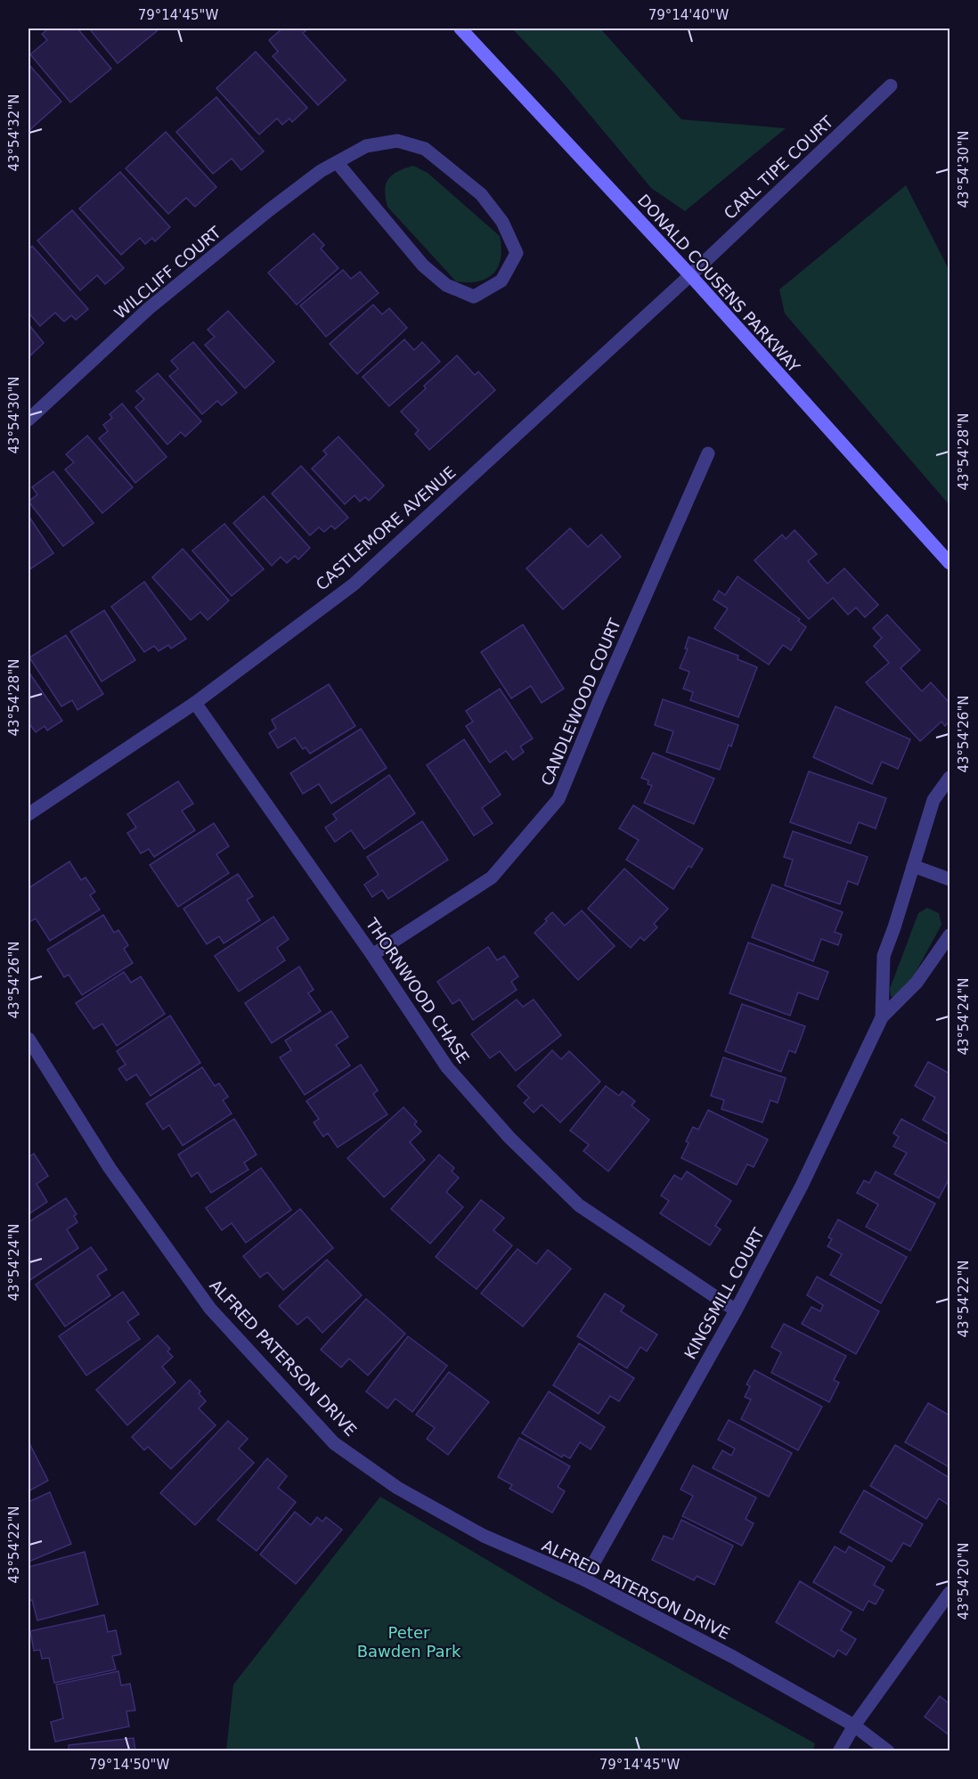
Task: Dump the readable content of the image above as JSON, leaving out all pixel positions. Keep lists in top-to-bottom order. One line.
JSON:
{"streets":{"main road":["DONALD COUSENS PARKWAY"],"street":["CARL TIPE COURT","WILCLIFF COURT","CASTLEMORE AVENUE","CANDLEWOOD COURT","THORNWOOD CHASE","KINGSMILL COURT","ALFRED PATERSON DRIVE"]},"crossings":[["CARL TIPE COURT","DONALD COUSENS PARKWAY"],["CARL TIPE COURT","CASTLEMORE AVENUE"],["DONALD COUSENS PARKWAY","CASTLEMORE AVENUE"],["CASTLEMORE AVENUE","THORNWOOD CHASE"],["CANDLEWOOD COURT","THORNWOOD CHASE"],["THORNWOOD CHASE","KINGSMILL COURT"],["KINGSMILL COURT","ALFRED PATERSON DRIVE"]],"parks":["Peter Bawden Park"],"coordinates":["79°14'45\"W","79°14'40\"W","43°54'32\"N","43°54'30\"N","43°54'28\"N","43°54'26\"N","43°54'24\"N","43°54'22\"N","43°54'20\"N","79°14'50\"W"]}
